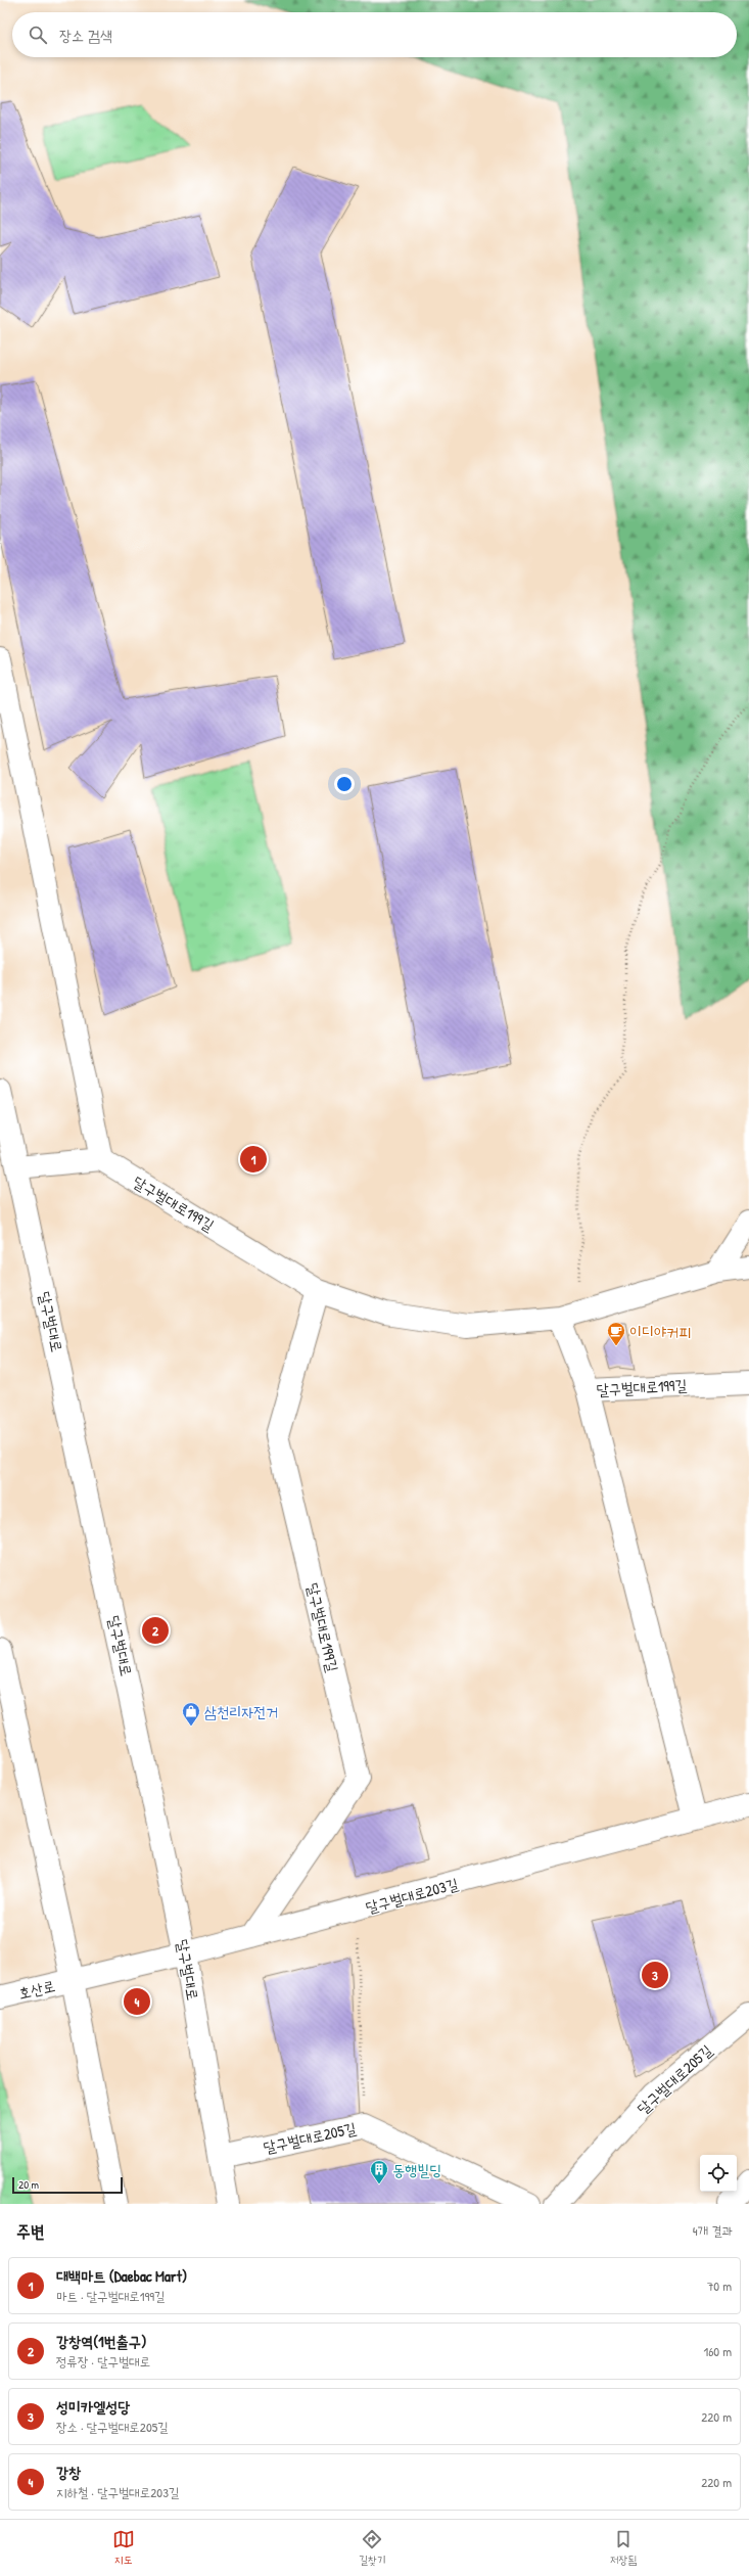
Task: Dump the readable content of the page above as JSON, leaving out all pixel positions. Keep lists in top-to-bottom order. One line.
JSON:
{"streets":{"street":["달구벌대로199길","달구벌대로","달구벌대로203길","호산로","달구벌대로205길"]},"crossings":[["달구벌대로199길","달구벌대로203길"],["달구벌대로","달구벌대로203길"],["달구벌대로","달구벌대로205길"],["달구벌대로203길","호산로"]],"places":{"cafe":["이디야커피"],"shop":["삼천리자전거"],"building":["동행빌딩"]},"scale_bar":"20 m","page":{"search":"장소 검색","pins":["1","2","3","4"],"scale":"20 m","heading":["주변","4개 결과"],"list":[{"mark":"1","name":"대백마트 (Daebac Mart)","note":"마트 · 달구벌대로199길","value":"70 m"},{"mark":"2","name":"강창역(1번출구)","note":"정류장 · 달구벌대로","value":"160 m"},{"mark":"3","name":"성미카엘성당","note":"장소 · 달구벌대로205길","value":"220 m"},{"mark":"4","name":"강창","note":"지하철 · 달구벌대로203길","value":"220 m"}],"nav":["지도","길찾기","저장됨"]}}
